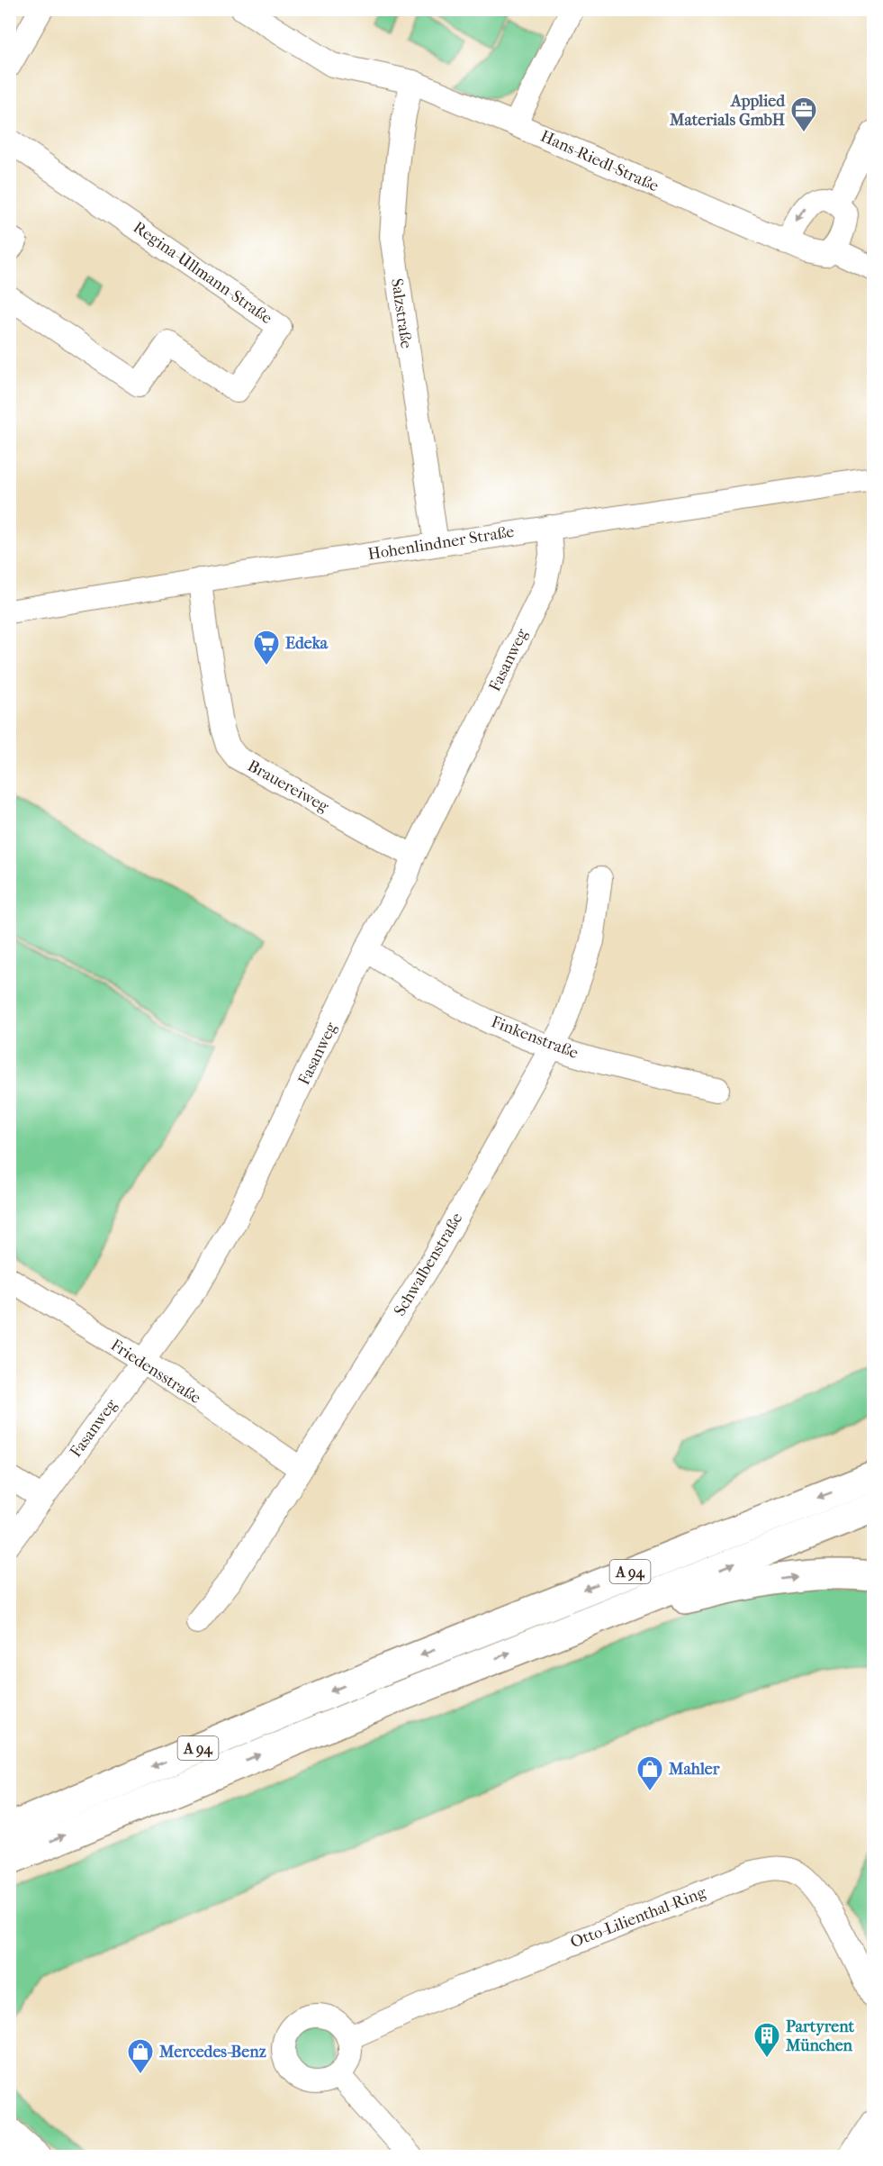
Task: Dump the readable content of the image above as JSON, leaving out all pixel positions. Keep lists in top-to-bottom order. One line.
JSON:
{"streets":{"highway":["A 94"],"street":["Hans-Riedl-Straße","Regina-Ullmann-Straße","Salzstraße","Hohenlindner Straße","Fasanweg","Brauereiweg","Finkenstraße","Schwalbenstraße","Friedensstraße","Otto-Lilienthal-Ring"]},"crossings":[["Hans-Riedl-Straße","Salzstraße"],["Salzstraße","Hohenlindner Straße"],["Hohenlindner Straße","Fasanweg"],["Hohenlindner Straße","Brauereiweg"],["Fasanweg","Brauereiweg"],["Fasanweg","Finkenstraße"],["Fasanweg","Friedensstraße"],["Finkenstraße","Schwalbenstraße"],["Schwalbenstraße","Friedensstraße"]],"places":{"office":["Applied Materials GmbH"],"supermarket":["Edeka"],"shop":["Mahler","Mercedes-Benz"],"building":["Partyrent München"]}}
